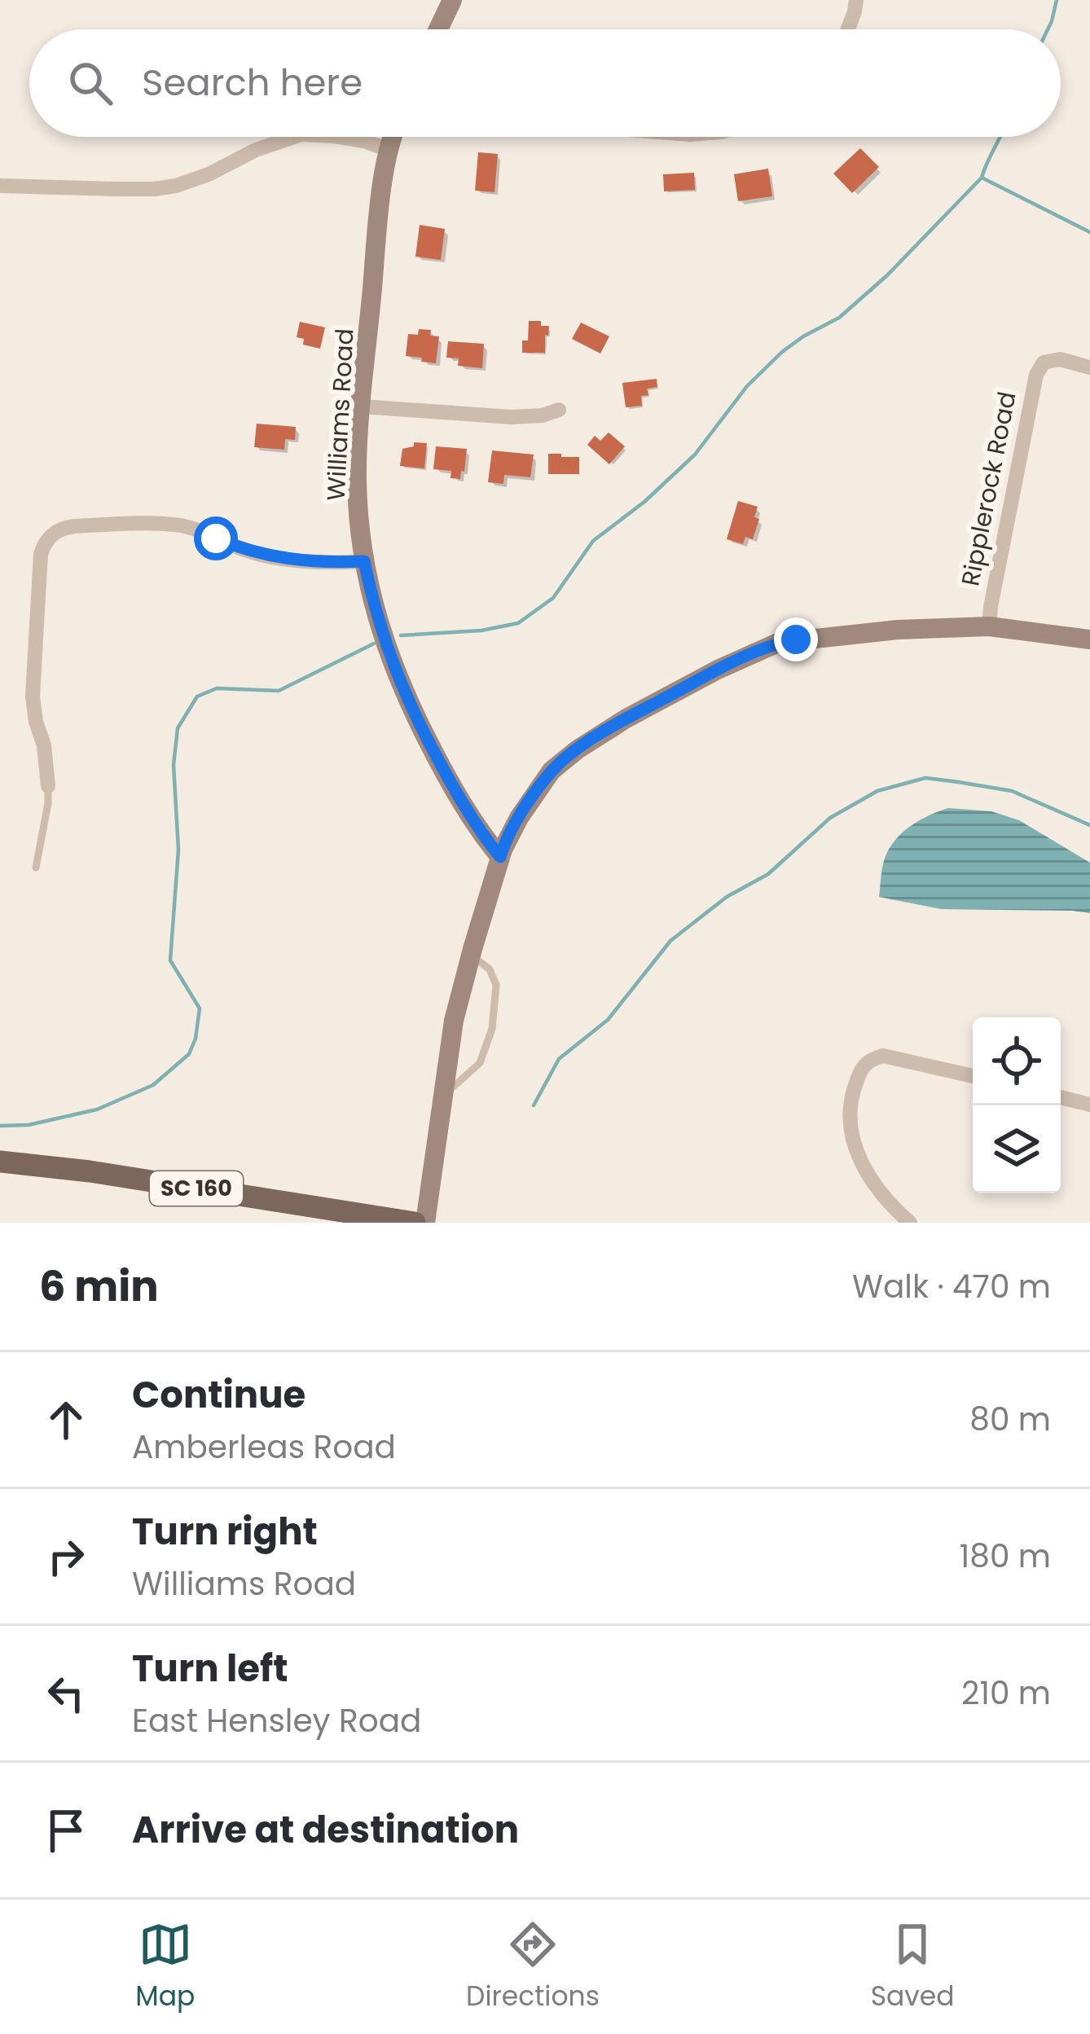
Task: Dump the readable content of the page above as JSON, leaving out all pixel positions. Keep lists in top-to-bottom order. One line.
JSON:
{"streets":{"main road":["Williams Road","SC 160"],"street":["Ripplerock Road"]},"page":{"search":"Search here","heading":["6 min","Walk · 470 m"],"list":[["Continue","Amberleas Road","80 m"],["Turn right","Williams Road","180 m"],["Turn left","East Hensley Road","210 m"],"Arrive at destination"],"nav":["Map","Directions","Saved"]}}
